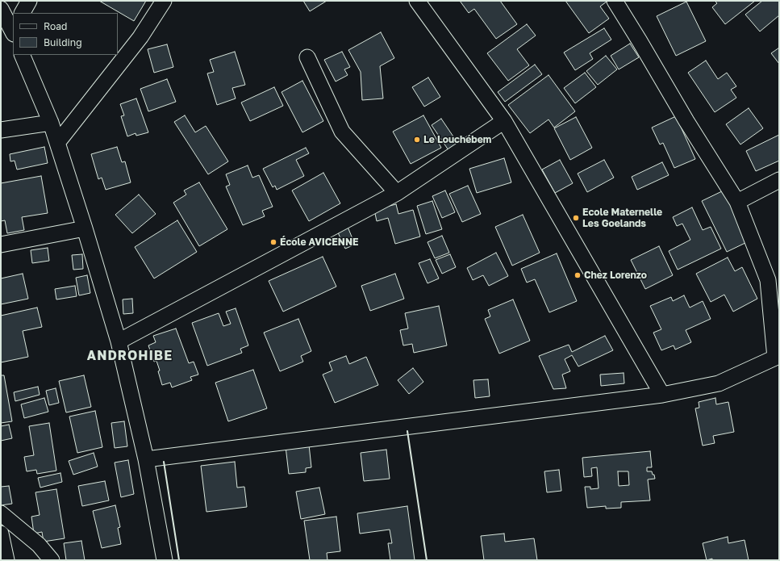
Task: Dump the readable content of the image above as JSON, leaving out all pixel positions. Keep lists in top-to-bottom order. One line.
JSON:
{"districts":["ANDROHIBE"],"places":["Le Louchébem","Ecole Maternelle Les Goelands","École AVICENNE","Chez Lorenzo"],"legend":["Road","Building"]}
